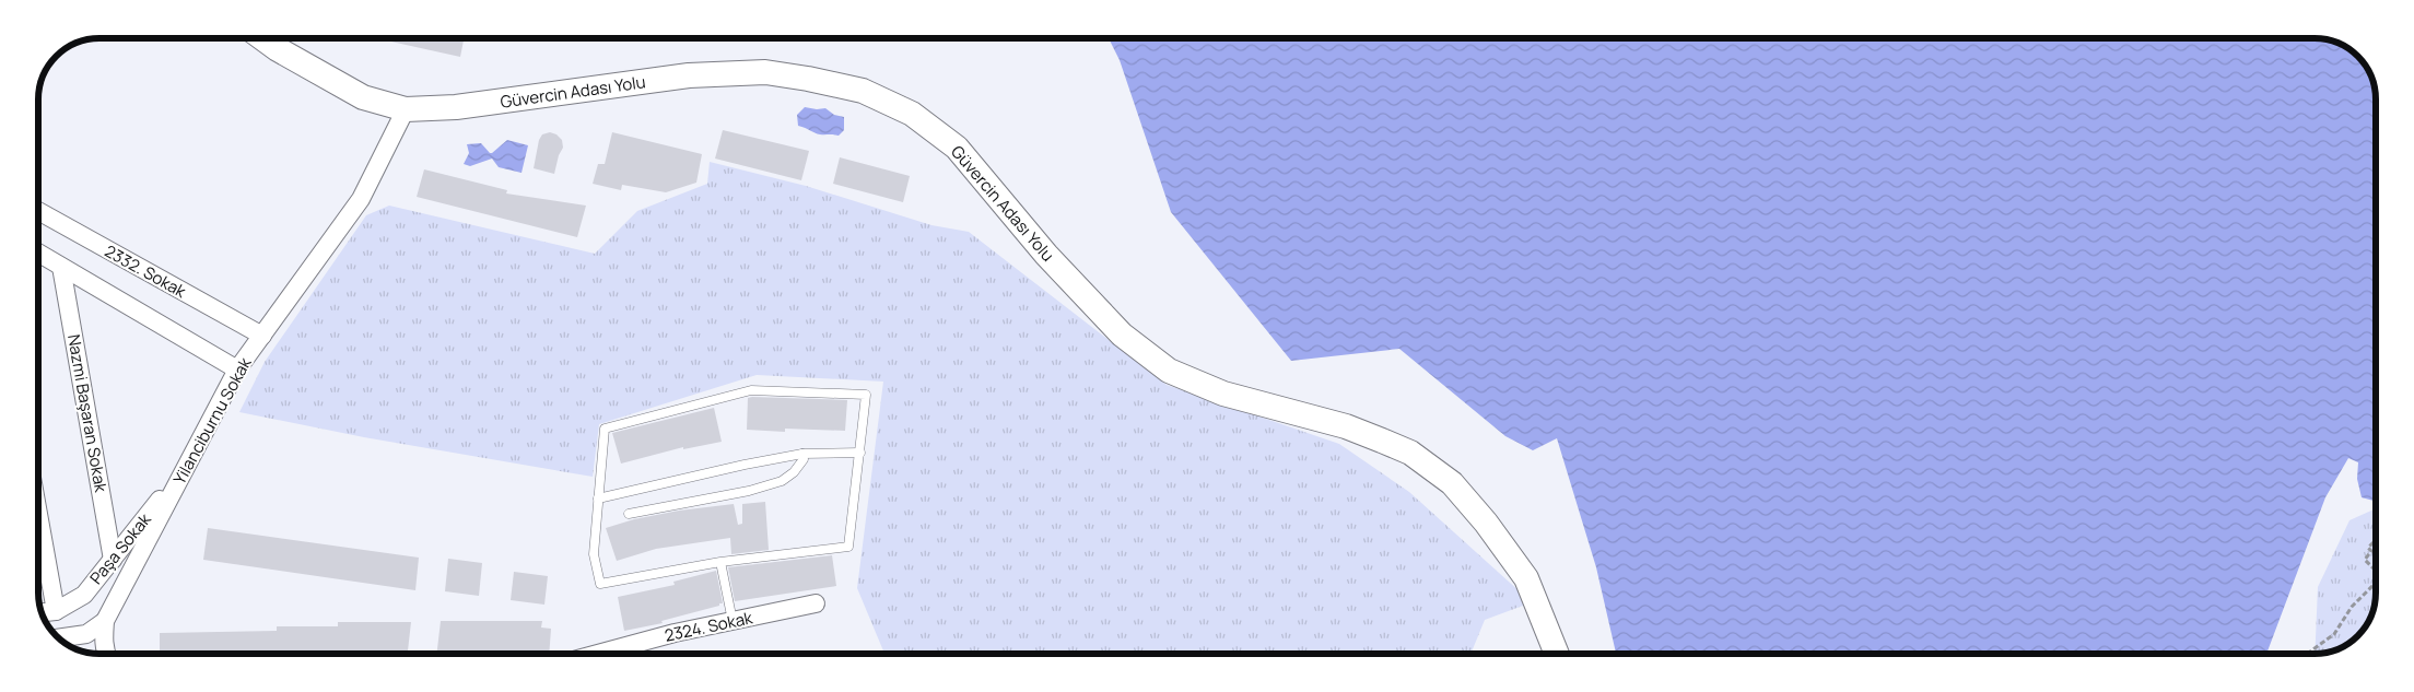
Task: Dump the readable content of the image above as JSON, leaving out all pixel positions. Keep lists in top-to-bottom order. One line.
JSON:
{"streets":{"main road":["Güvercin Adası Yolu"],"street":["2332. Sokak","Nazmi Başaran Sokak","Yilanciburnu Sokak","Paşa Sokak","2324. Sokak"]},"crossings":[["Güvercin Adası Yolu","Yilanciburnu Sokak"],["2332. Sokak","Yilanciburnu Sokak"],["Nazmi Başaran Sokak","Paşa Sokak"],["Yilanciburnu Sokak","Paşa Sokak"]]}
